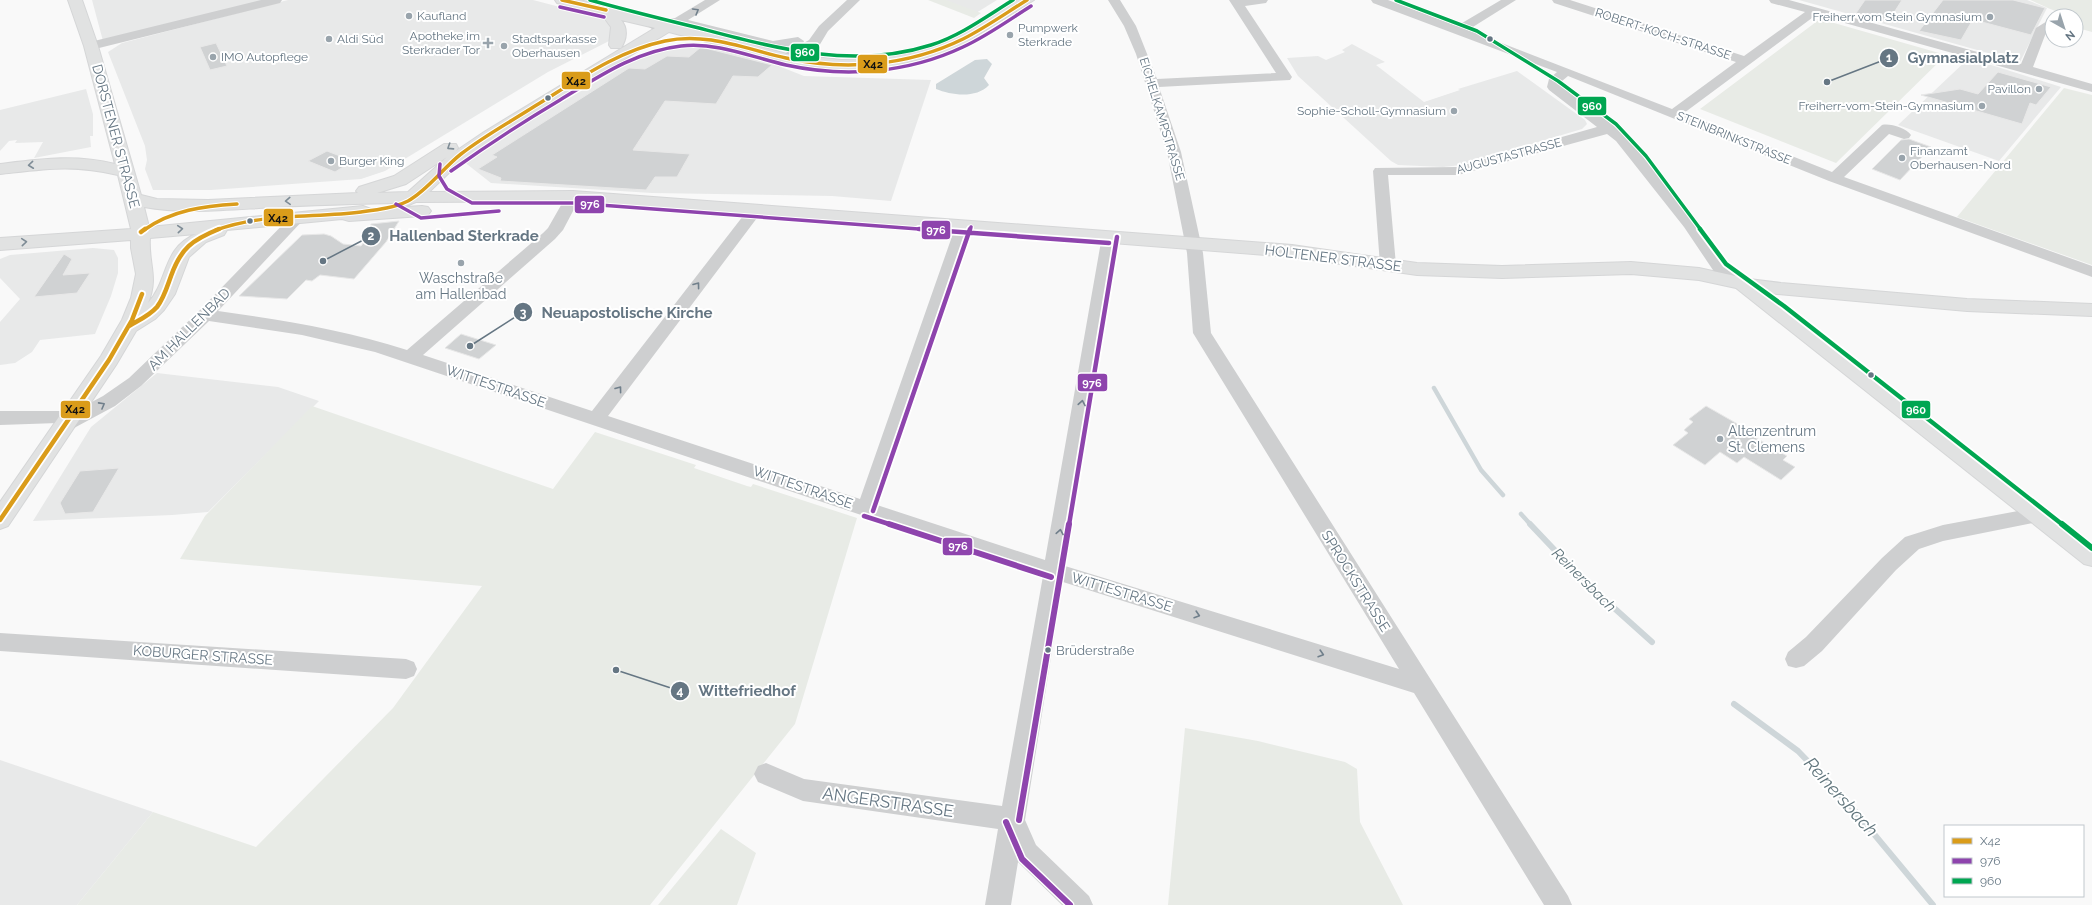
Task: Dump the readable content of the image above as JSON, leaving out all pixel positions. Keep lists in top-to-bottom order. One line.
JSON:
{"streets":{"main road":["DORSTENER STRASSE","HOLTENER STRASSE"],"street":["ROBERT-KOCH-STRASSE","EICHELKAMPSTRASSE","STEINBRINKSTRASSE","AUGUSTASTRASSE","AM HALLENBAD","WITTESTRASSE","SPROCKSTRASSE","KOBURGER STRASSE","ANGERSTRASSE"]},"crossings":[["EICHELKAMPSTRASSE","HOLTENER STRASSE"],["EICHELKAMPSTRASSE","SPROCKSTRASSE"],["DORSTENER STRASSE","HOLTENER STRASSE"],["DORSTENER STRASSE","AM HALLENBAD"],["AUGUSTASTRASSE","HOLTENER STRASSE"],["HOLTENER STRASSE","AM HALLENBAD"],["HOLTENER STRASSE","SPROCKSTRASSE"],["AM HALLENBAD","WITTESTRASSE"],["WITTESTRASSE","SPROCKSTRASSE"]],"one_way":["AM HALLENBAD"],"water":["Reinersbach"],"places":{"other":["Kaufland","Freiherr vom Stein Gymnasium","Pumpwerk Sterkrade","Aldi Süd","Stadtsparkasse Oberhausen","IMO Autopflege","Gymnasialplatz","Pavillon","Freiherr-vom-Stein-Gymnasium","Sophie-Scholl-Gymnasium","Finanzamt Oberhausen-Nord","Burger King","Hallenbad Sterkrade","Waschstraße am Hallenbad","Neuapostolische Kirche","Altenzentrum St. Clemens","Brüderstraße","Wittefriedhof"],"health":["Apotheke im Sterkrader Tor"]},"lines":["transit line X42","transit line 960","transit line 976"],"legend":["X42","976","960"],"north":"bottom right"}
